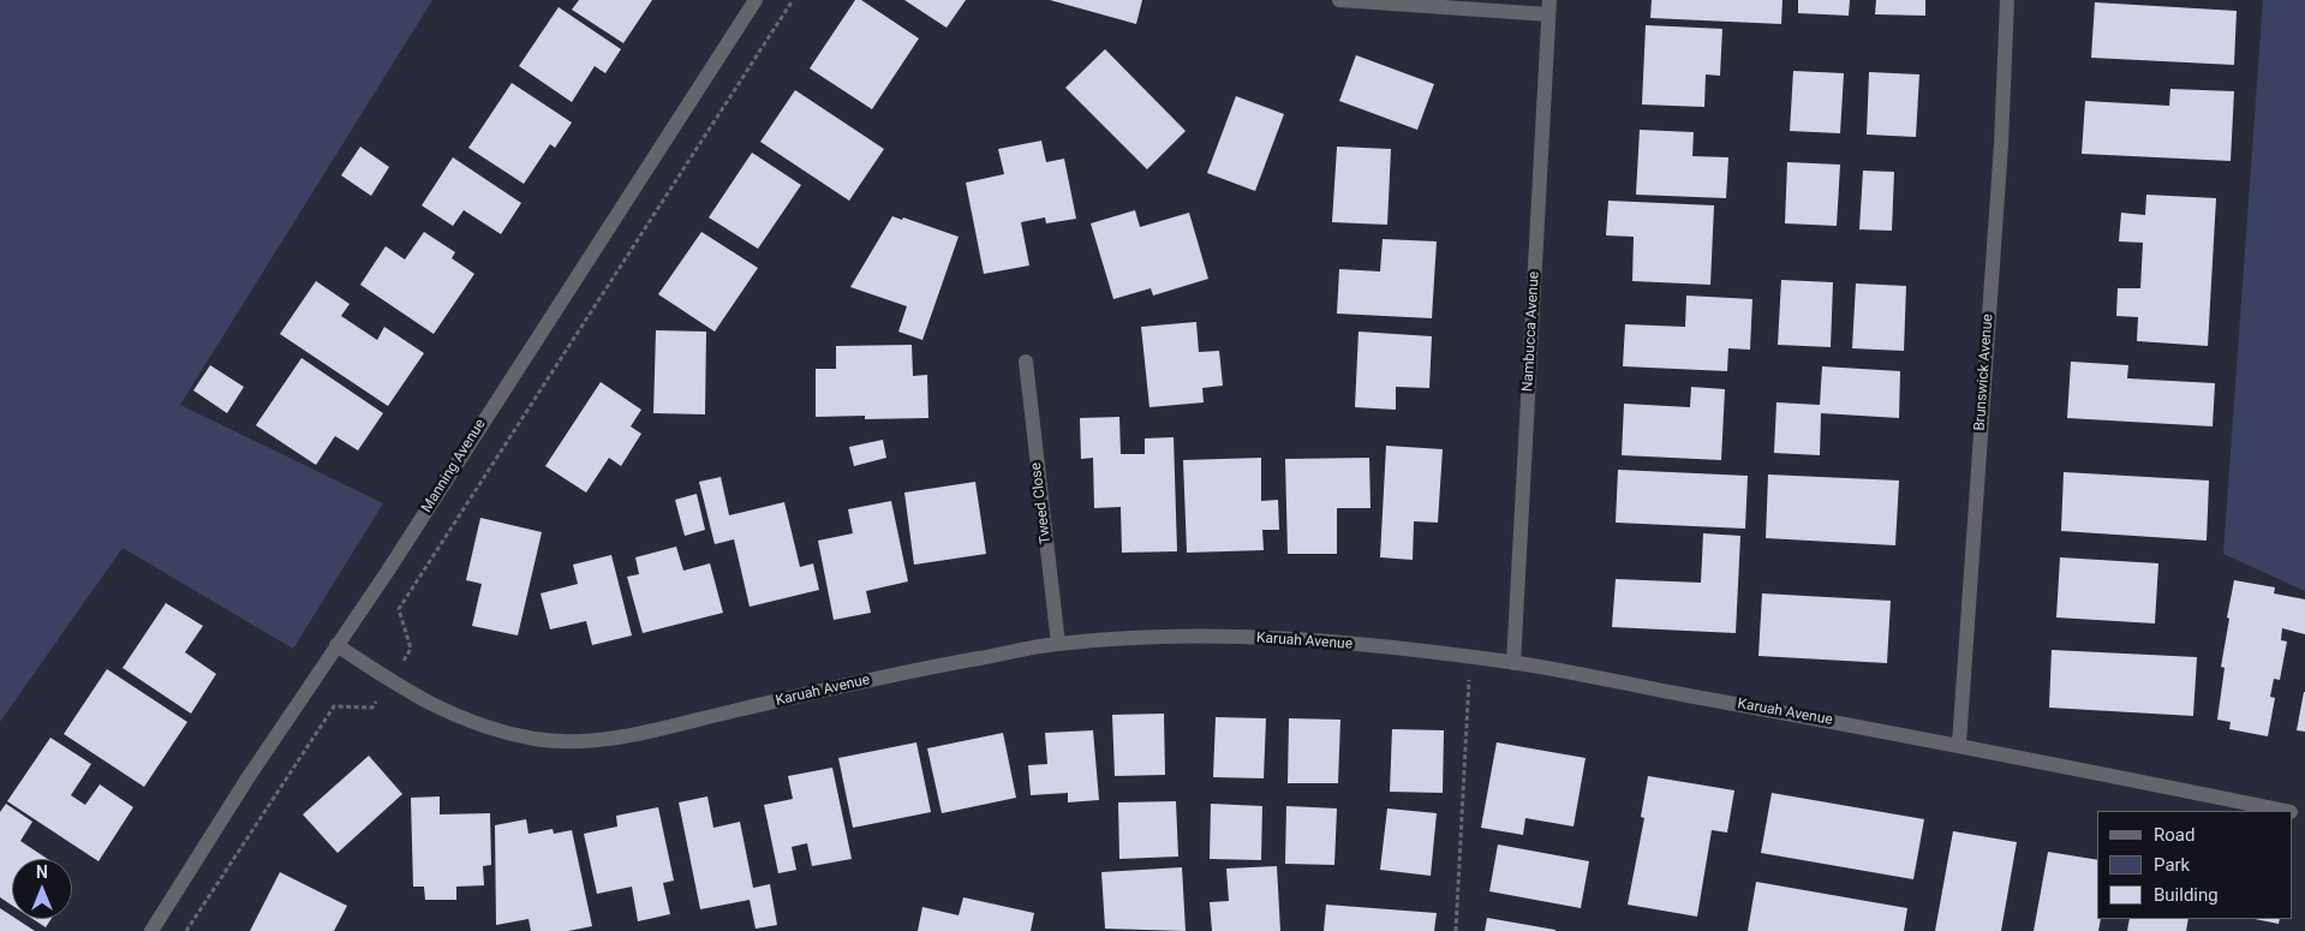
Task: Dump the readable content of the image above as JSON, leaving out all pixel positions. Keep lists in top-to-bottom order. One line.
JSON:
{"streets":{"street":["Nambucca Avenue","Brunswick Avenue","Manning Avenue","Tweed Close","Karuah Avenue"]},"crossings":[["Nambucca Avenue","Karuah Avenue"],["Brunswick Avenue","Karuah Avenue"],["Manning Avenue","Karuah Avenue"],["Tweed Close","Karuah Avenue"]],"legend":["Road","Park","Building"],"north":"top"}
